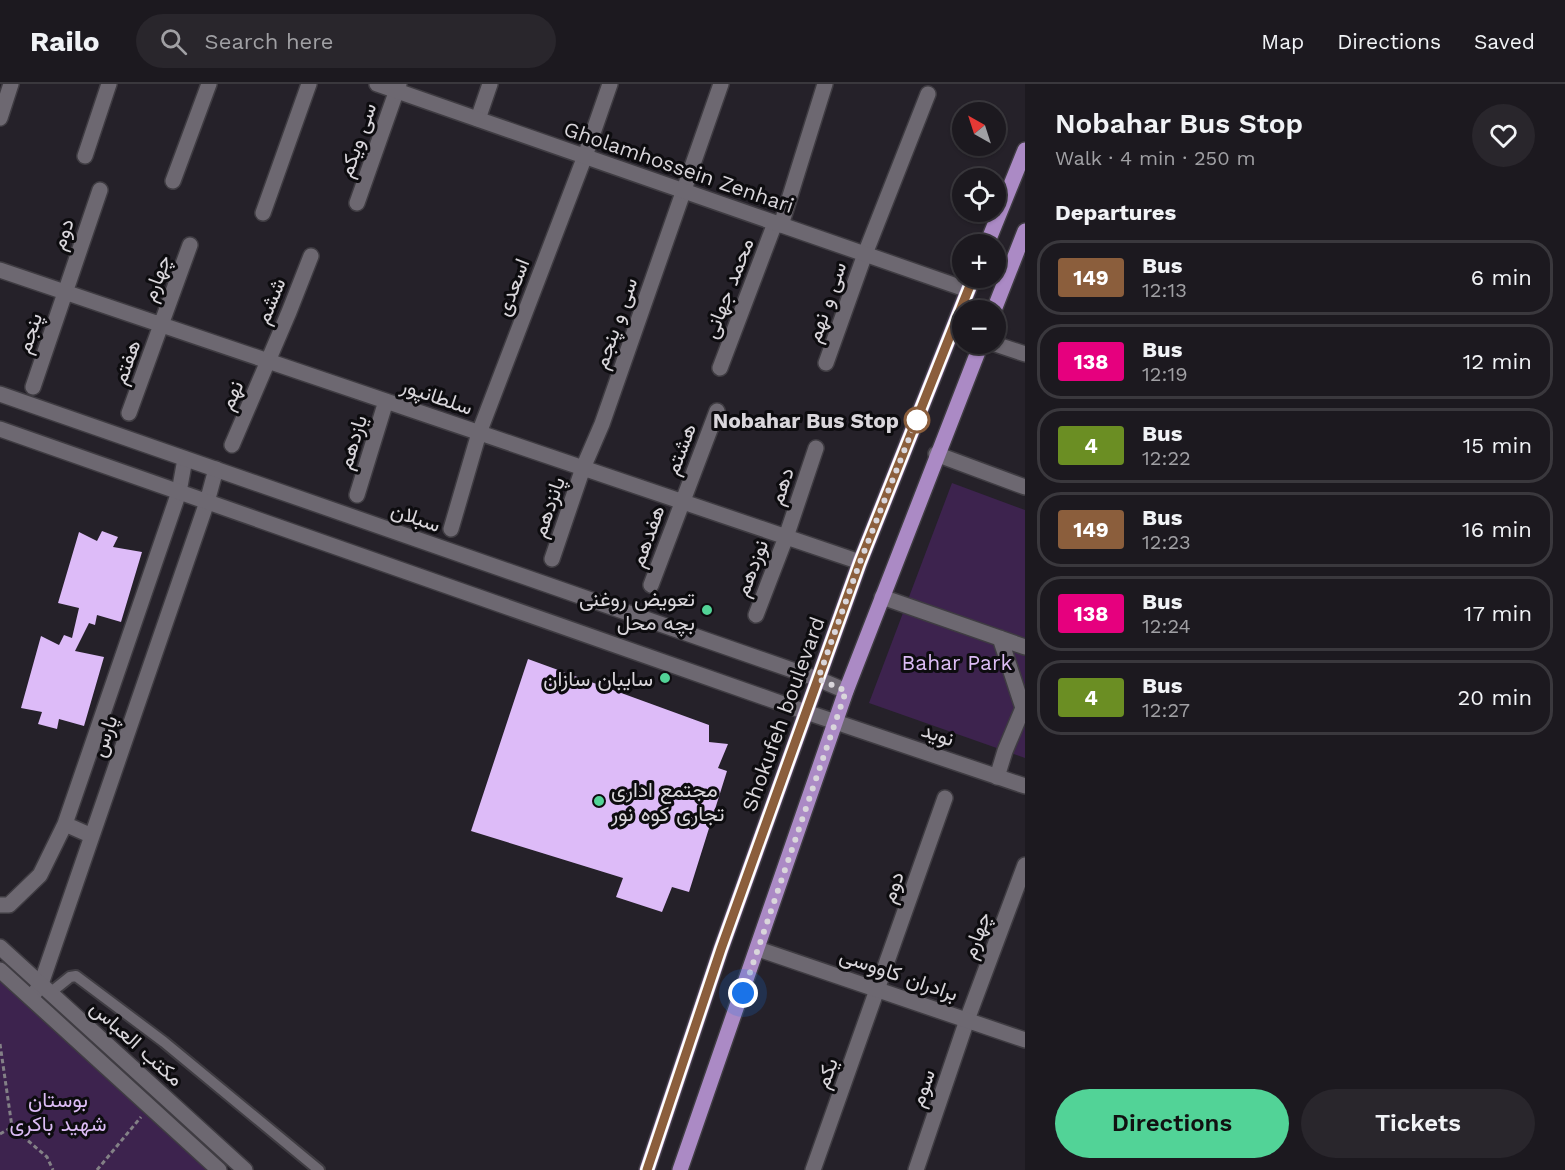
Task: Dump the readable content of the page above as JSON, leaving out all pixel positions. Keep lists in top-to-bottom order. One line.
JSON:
{"streets":{"main road":["Shokufeh boulevard"],"street":["سی ویکم","Gholamhossein Zenhari","دوم","چهارم","اسعدی","محمد جهانی","ششم","سی و نهم","سی و پنجم","پنجم","هفتم","نهم","سلطانپور","یازدهم","هشتم","دهم","پانزدهم","سبلان","هفدهم","نوزدهم","نوید","پارس","برادران کاووسی","مکتب العباس","یکم","سوم"]},"crossings":[["سی ویکم","Gholamhossein Zenhari"],["Gholamhossein Zenhari","اسعدی"],["Gholamhossein Zenhari","محمد جهانی"],["Gholamhossein Zenhari","سی و نهم"],["Gholamhossein Zenhari","سی و پنجم"],["دوم","پنجم"],["دوم","سلطانپور"],["دوم","برادران کاووسی"],["دوم","یکم"],["چهارم","هفتم"],["چهارم","سلطانپور"],["چهارم","برادران کاووسی"],["چهارم","سوم"],["اسعدی","سلطانپور"],["ششم","نهم"],["ششم","سلطانپور"],["سی و پنجم","سلطانپور"],["سی و پنجم","پانزدهم"],["پنجم","سلطانپور"],["هفتم","سلطانپور"],["نهم","سلطانپور"],["سلطانپور","یازدهم"],["سلطانپور","هشتم"],["سلطانپور","دهم"],["سلطانپور","پانزدهم"],["سلطانپور","هفدهم"],["سلطانپور","نوزدهم"],["سلطانپور","Shokufeh boulevard"],["هشتم","هفدهم"],["دهم","نوزدهم"],["سبلان","Shokufeh boulevard"],["سبلان","پارس"],["Shokufeh boulevard","نوید"],["پارس","مکتب العباس"],["برادران کاووسی","یکم"],["برادران کاووسی","سوم"]],"parks":["Bahar Park","بوستان شهید باکری"],"places":["Nobahar Bus Stop","تعویض روغنی بچه محل","سایبان سازان","مجتمع اداری تجاری کوه نور"],"lines":["bus line 149"],"north":"top left","page":{"header":"Railo","search":"Search here","nav":["Map","Directions","Saved"],"heading":[["Nobahar Bus Stop","Walk · 4 min · 250 m"],"Departures"],"map_buttons":["+","−"],"list":[{"mark":"149","name":"Bus","note":"12:13","value":"6 min"},{"mark":"138","name":"Bus","note":"12:19","value":"12 min"},{"mark":"4","name":"Bus","note":"12:22","value":"15 min"},{"mark":"149","name":"Bus","note":"12:23","value":"16 min"},{"mark":"138","name":"Bus","note":"12:24","value":"17 min"},{"mark":"4","name":"Bus","note":"12:27","value":"20 min"}],"buttons":["Directions","Tickets"]}}
